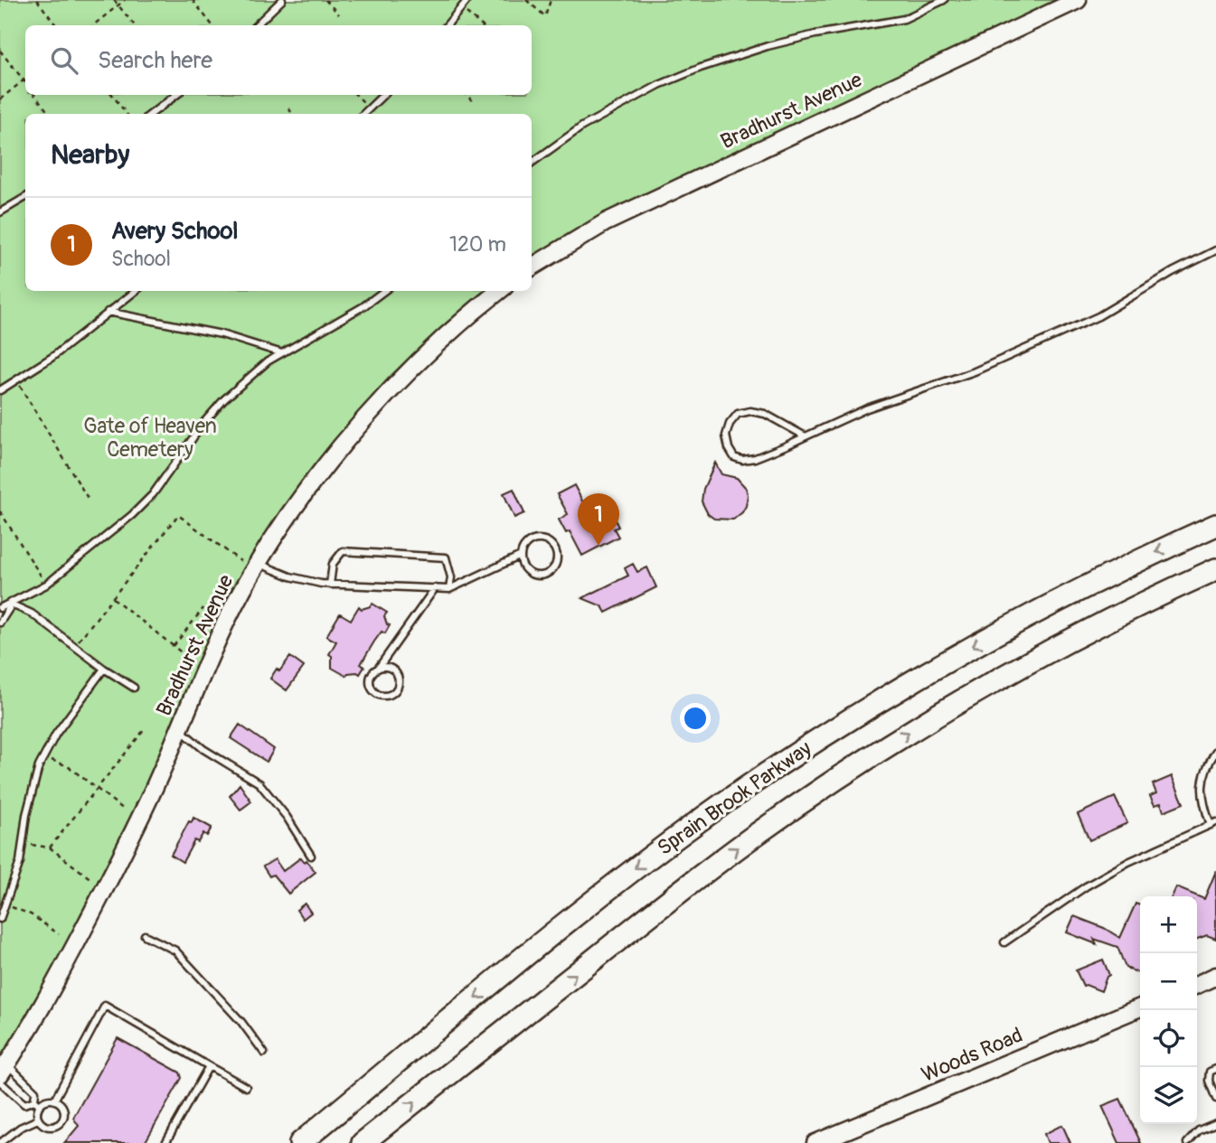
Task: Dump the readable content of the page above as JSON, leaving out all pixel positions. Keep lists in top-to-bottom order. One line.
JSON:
{"streets":{"highway":["Sprain Brook Parkway"],"main road":["Bradhurst Avenue","Woods Road"]},"parks":["Gate of Heaven Cemetery"],"page":{"search":"Search here","heading":"Nearby","list":[{"mark":"1","name":"Avery School","note":"School","value":"120 m"}],"pins":"1","map_buttons":["+","−"]}}
